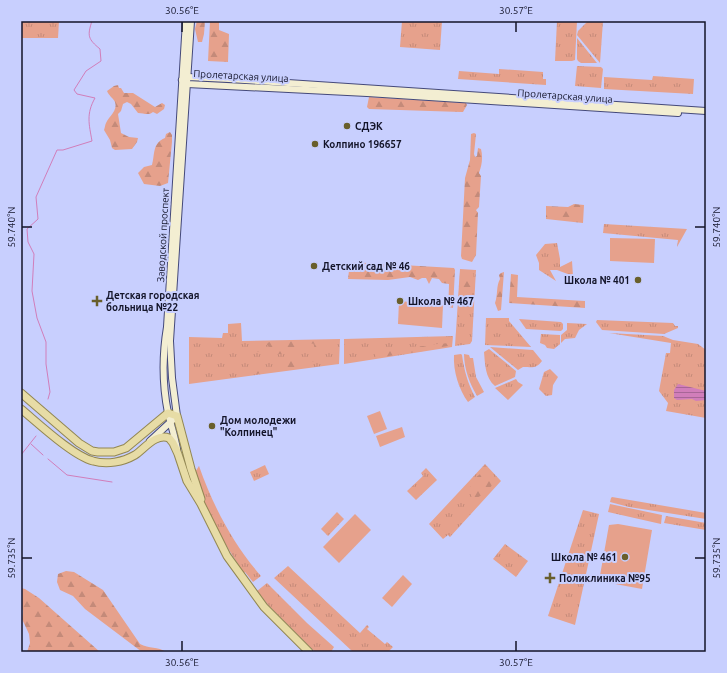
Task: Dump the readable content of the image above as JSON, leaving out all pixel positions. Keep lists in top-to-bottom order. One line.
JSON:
{"streets":{"main road":["Пролетарская улица","Заводской проспект"]},"crossings":[["Пролетарская улица","Заводской проспект"]],"places":{"other":["СДЭК","Колпино 196657","Детский сад № 46","Школа № 401","Школа № 467","Дом молодежи \"Колпинец\"","Школа № 461"],"health":["Детская городская больница №22","Поликлиника №95"]},"coordinates":["30.56°E","30.57°E","59.740°N","59.735°N"]}
